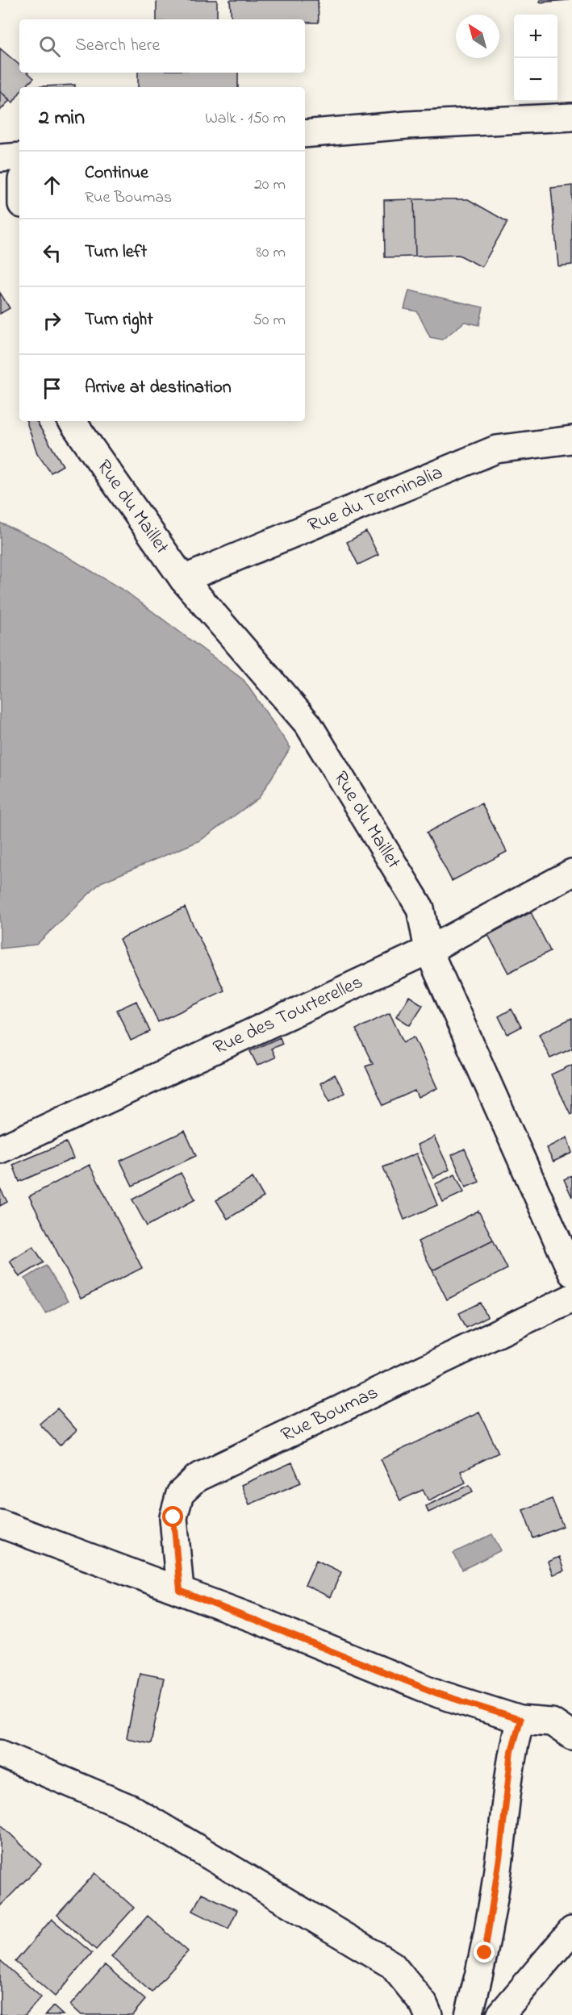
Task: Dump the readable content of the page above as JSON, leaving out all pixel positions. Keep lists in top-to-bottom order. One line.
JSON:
{"streets":{"street":["Rue du Terminalia","Rue du Maillet","Rue des Tourterelles","Rue Boumas"]},"crossings":[["Rue du Terminalia","Rue du Maillet"],["Rue du Maillet","Rue des Tourterelles"]],"north":"top left","page":{"map_buttons":["+","−"],"search":"Search here","heading":["2 min","Walk · 150 m"],"list":[["Continue","Rue Boumas","20 m"],["Turn left","80 m"],["Turn right","50 m"],"Arrive at destination"]}}
